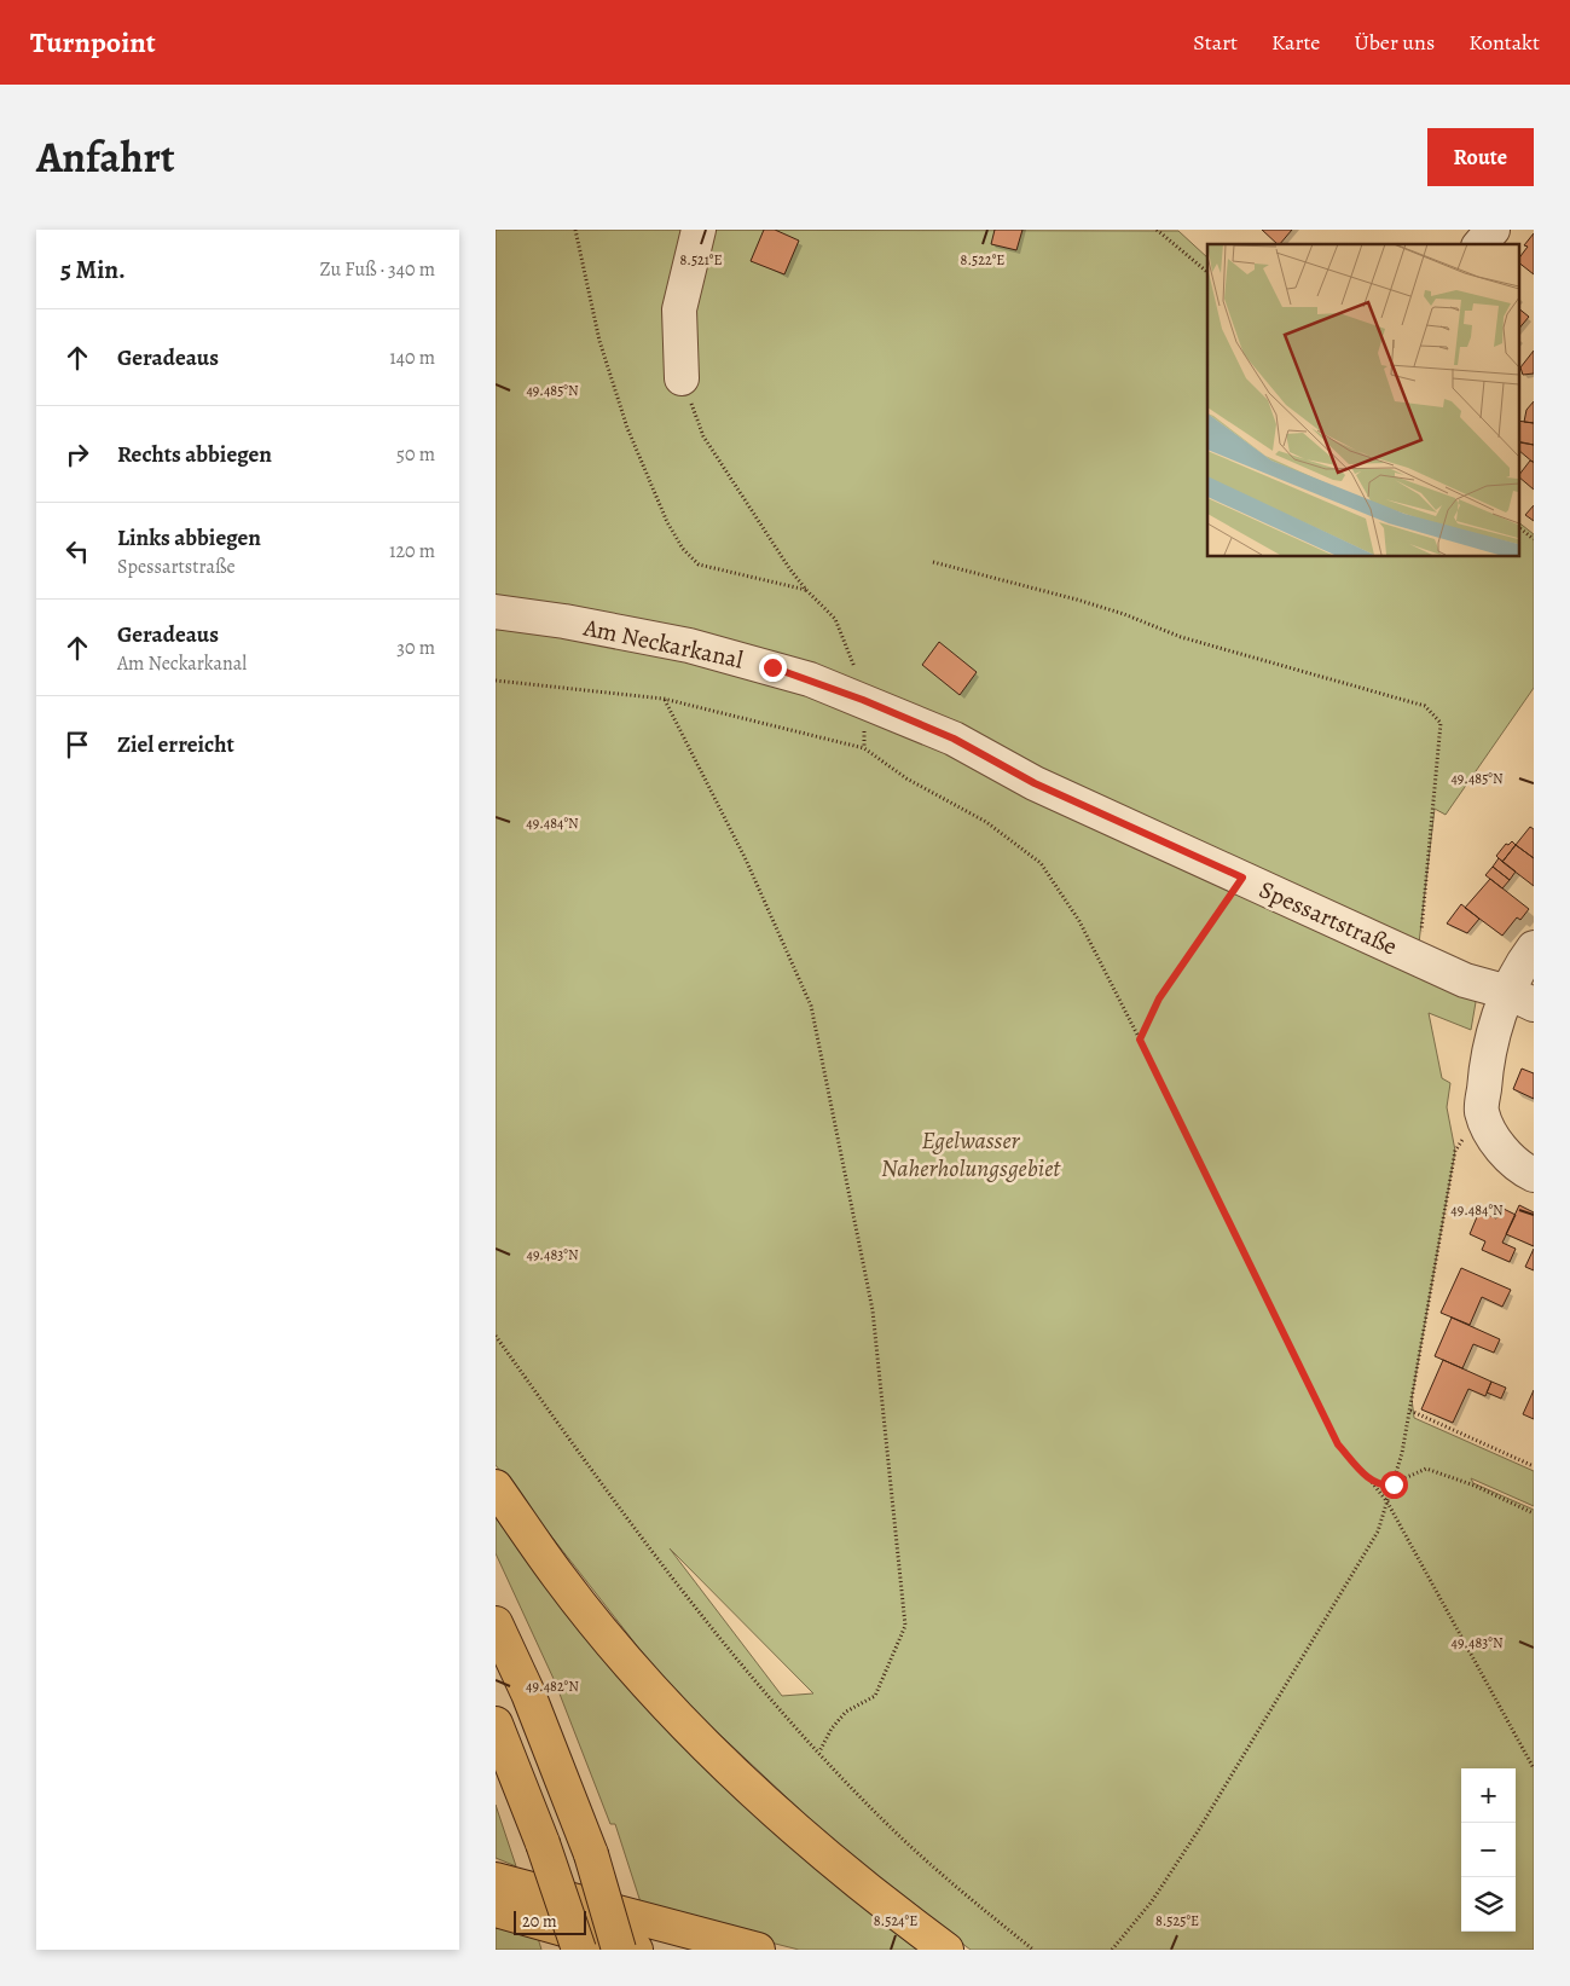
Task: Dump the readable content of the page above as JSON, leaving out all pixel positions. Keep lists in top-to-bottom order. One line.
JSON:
{"streets":{"street":["Am Neckarkanal","Spessartstraße"]},"crossings":[["Am Neckarkanal","Spessartstraße"]],"parks":["Egelwasser Naherholungsgebiet"],"scale_bar":"20 m","page":{"header":"Turnpoint","nav":["Start","Karte","Über uns","Kontakt"],"title":"Anfahrt","buttons":"Route","heading":["5 Min.","Zu Fuß · 340 m"],"list":[["Geradeaus","140 m"],["Rechts abbiegen","50 m"],["Links abbiegen","Spessartstraße","120 m"],["Geradeaus","Am Neckarkanal","30 m"],"Ziel erreicht"],"map_buttons":["+","−"],"scale":"20 m"},"coordinates":["8.521°E","8.522°E","49.485°N","49.484°N","49.483°N","49.482°N","8.524°E","8.525°E"]}
